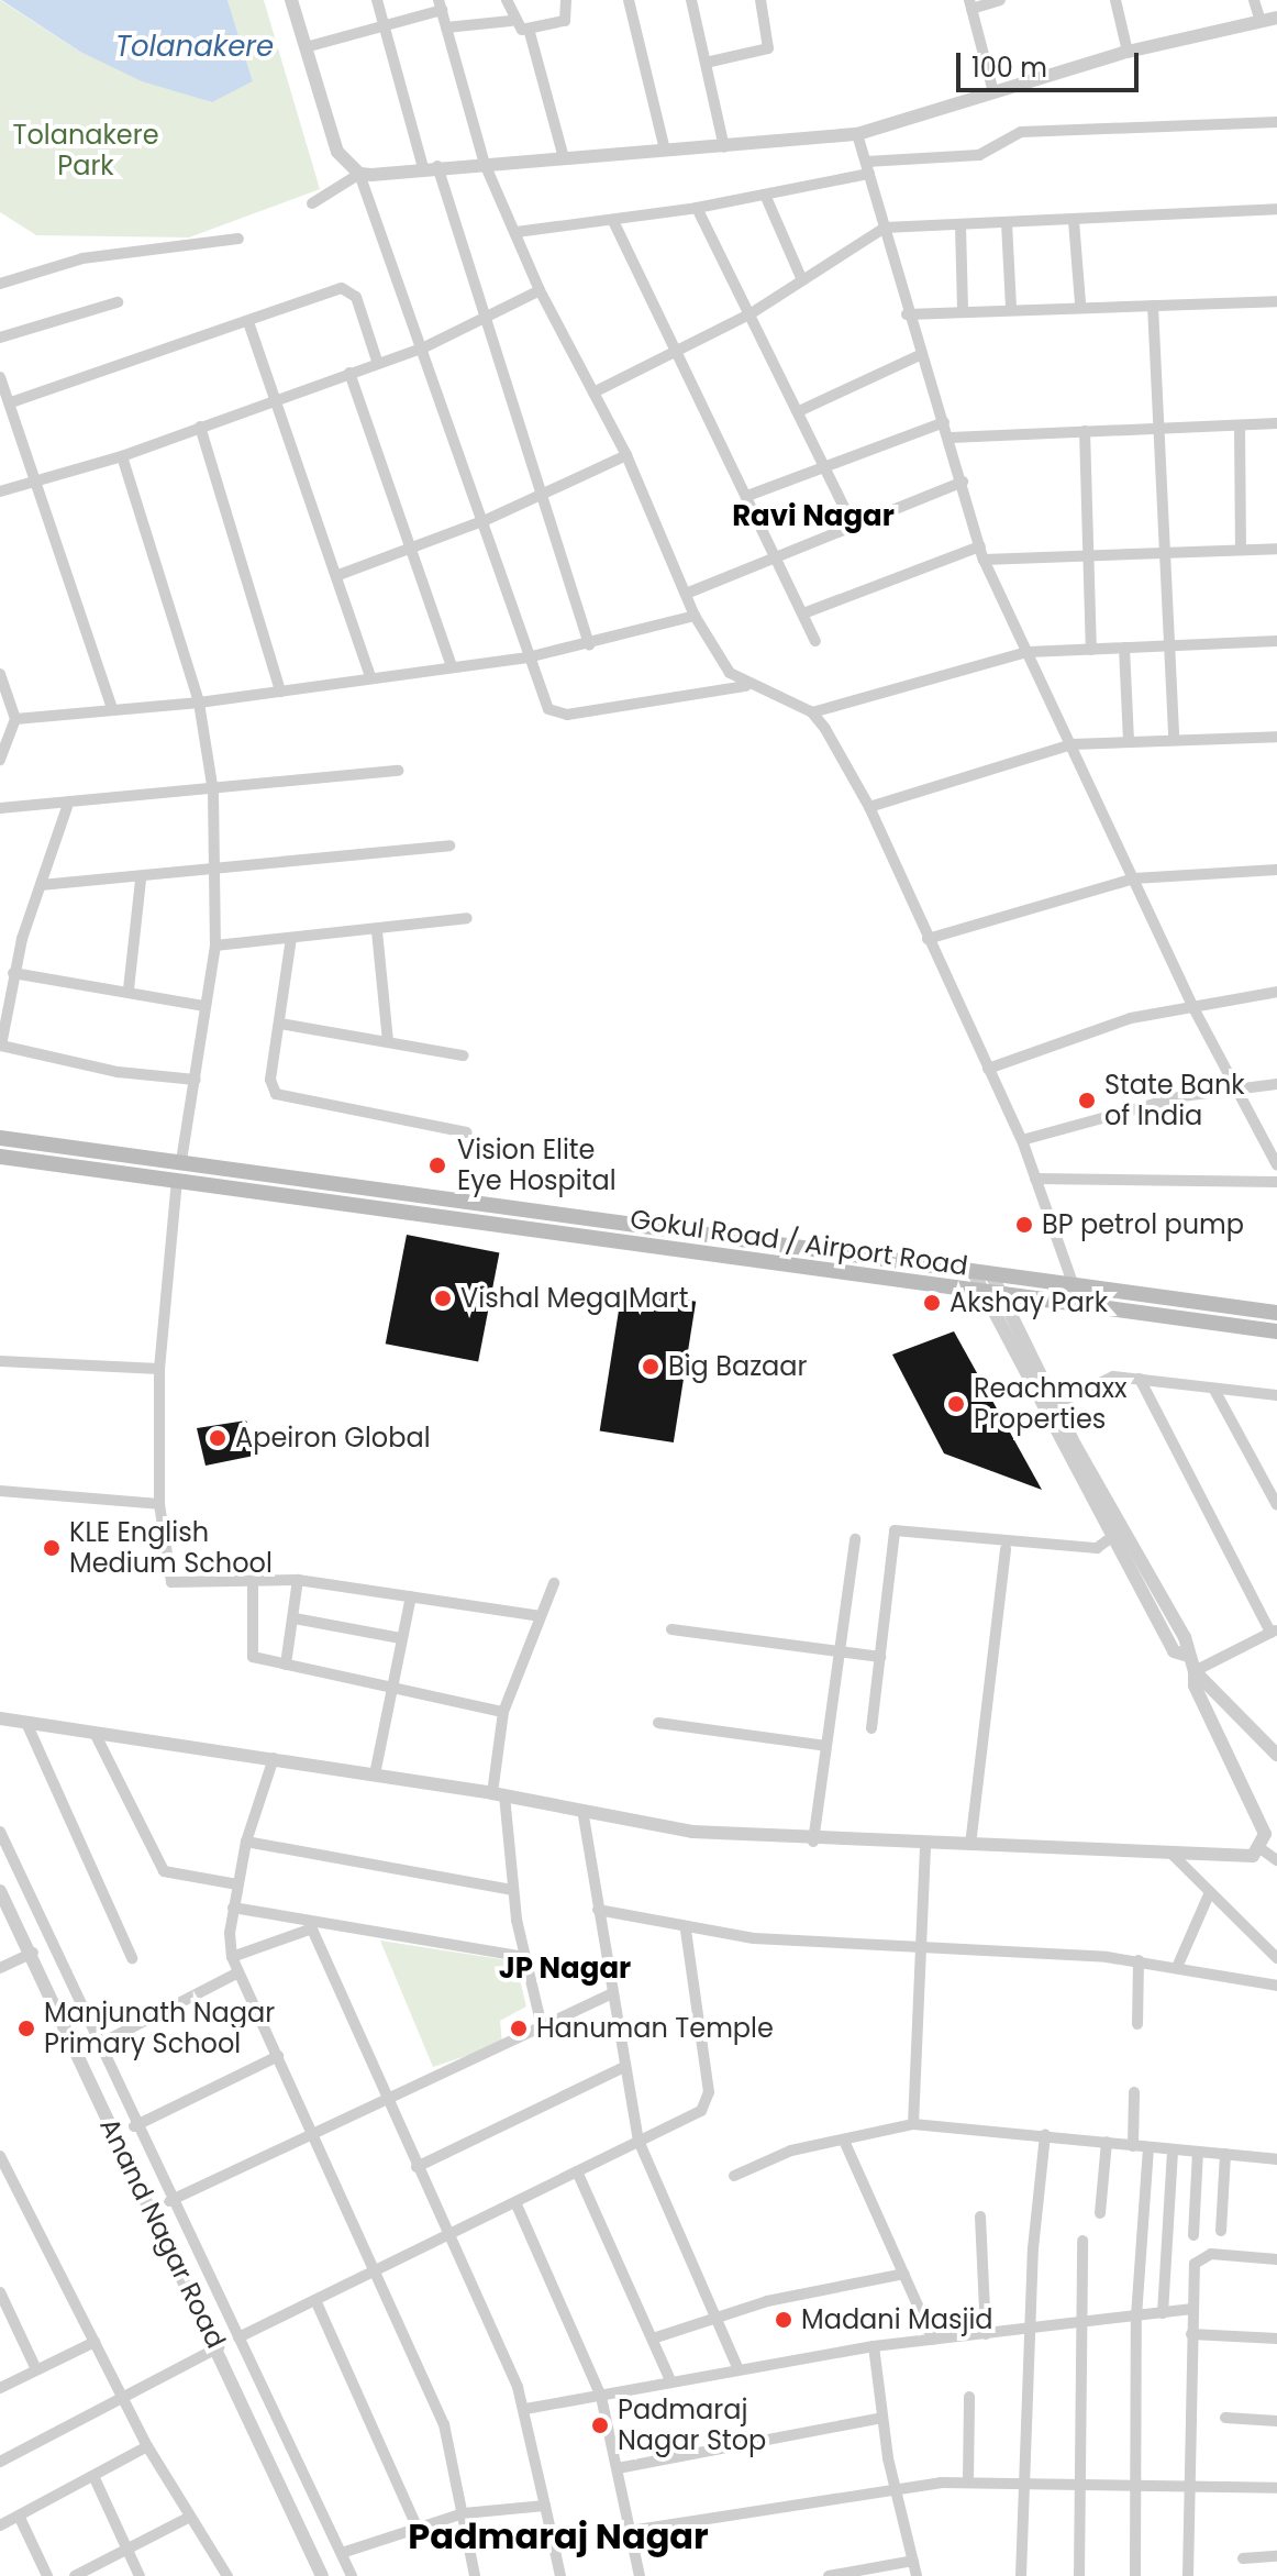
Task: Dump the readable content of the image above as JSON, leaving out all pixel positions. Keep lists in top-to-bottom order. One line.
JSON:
{"streets":{"main road":["Gokul Road / Airport Road"],"street":["Anand Nagar Road"]},"districts":["Ravi Nagar","JP Nagar","Padmaraj Nagar"],"water":["Tolanakere"],"parks":["Tolanakere Park"],"places":["State Bank of India","Vision Elite Eye Hospital","BP petrol pump","Vishal Mega Mart","Akshay Park","Big Bazaar","Reachmaxx Properties","Apeiron Global","KLE English Medium School","Manjunath Nagar Primary School","Hanuman Temple","Madani Masjid","Padmaraj Nagar Stop"],"scale_bar":"100 m"}
